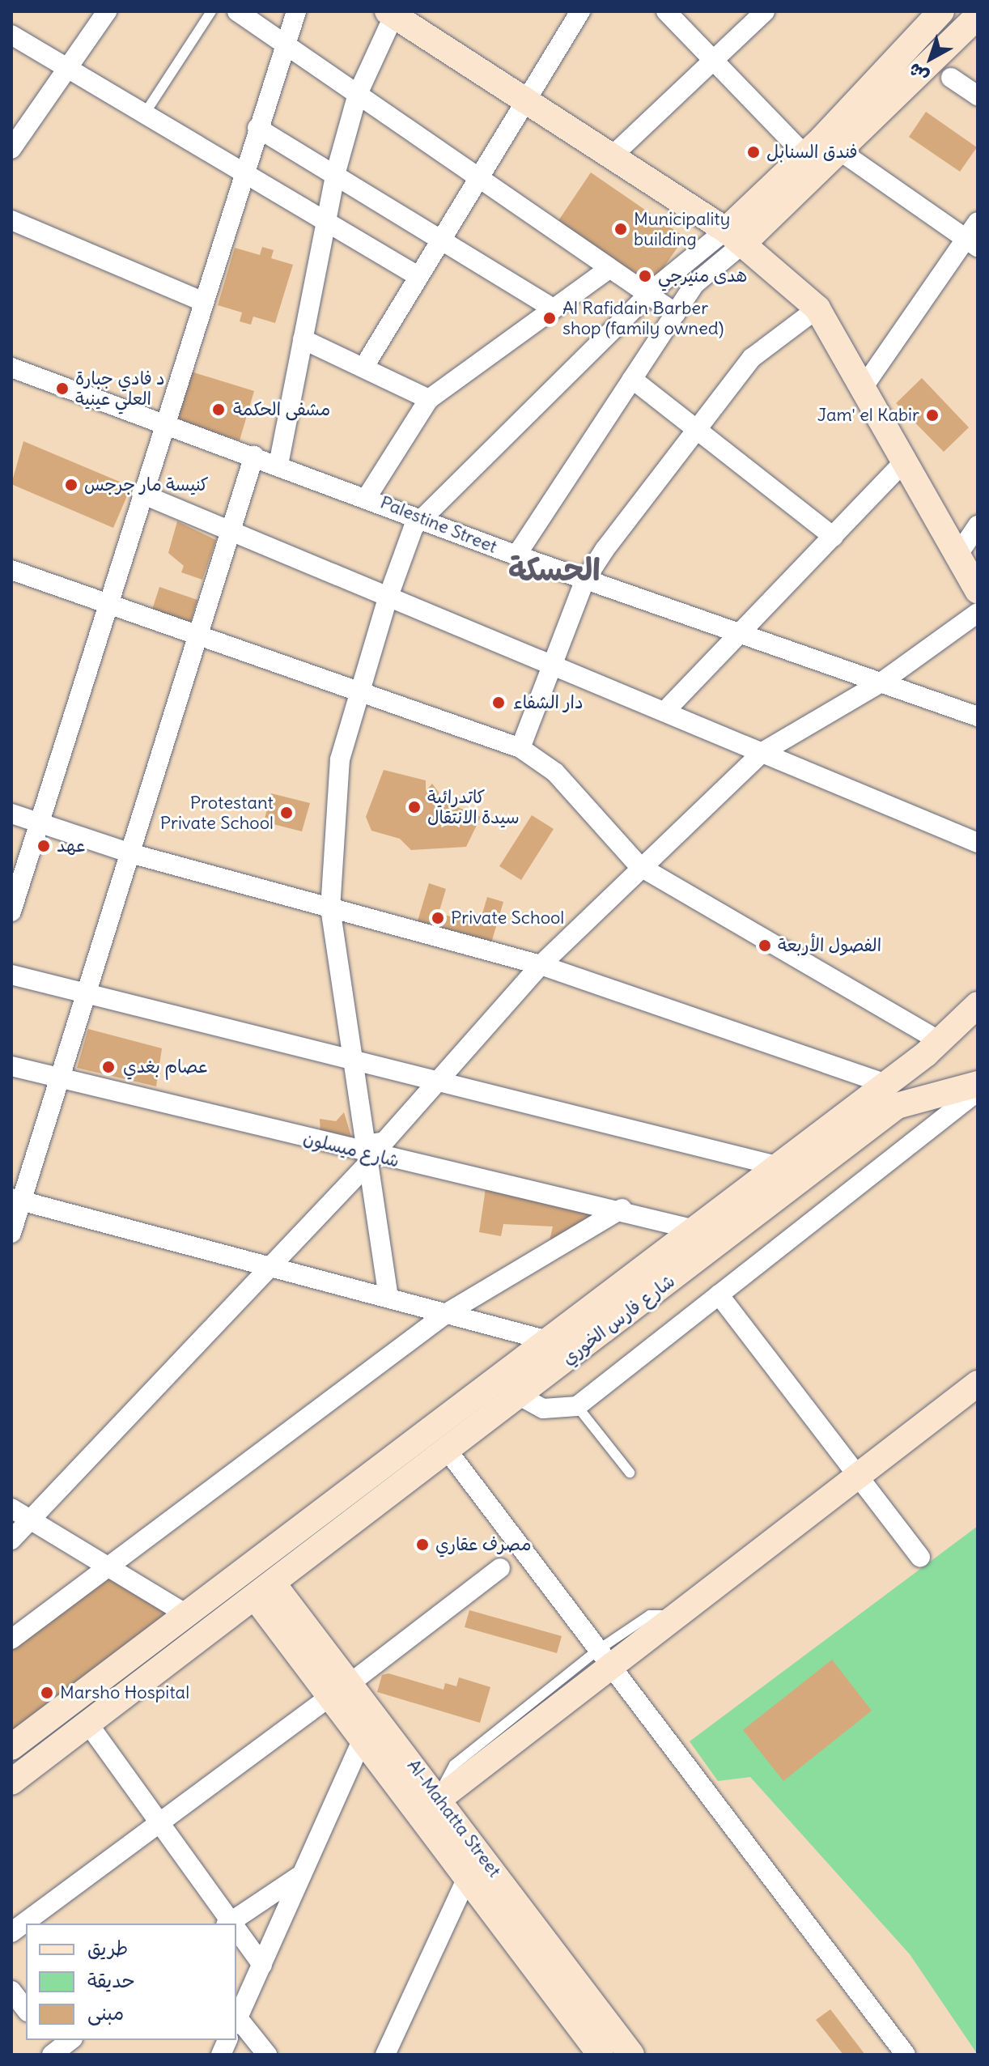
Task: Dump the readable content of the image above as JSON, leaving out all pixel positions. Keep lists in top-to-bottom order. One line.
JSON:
{"streets":{"street":["Palestine Street","شارع ميسلون","شارع فارس الخوري","Al-Mahatta Street"]},"crossings":[["شارع فارس الخوري","Al-Mahatta Street"]],"districts":["الحسكة"],"places":["فندق السنابل","Municipality building","هدى منيرجي","Al Rafidain Barber shop (family owned)","د فادي جبارة العلي عينية","مشفى الحكمة","Jam' el Kabir","كنيسة مار جرجس","دار الشفاء","كاتدرائية سيدة الانتقال","Protestant Private School","عهد","Private School","الفصول الأربعة","عصام بغدي","مصرف عقاري","Marsho Hospital"],"legend":["طريق","حديقة","مبنى"],"north":"bottom left"}
